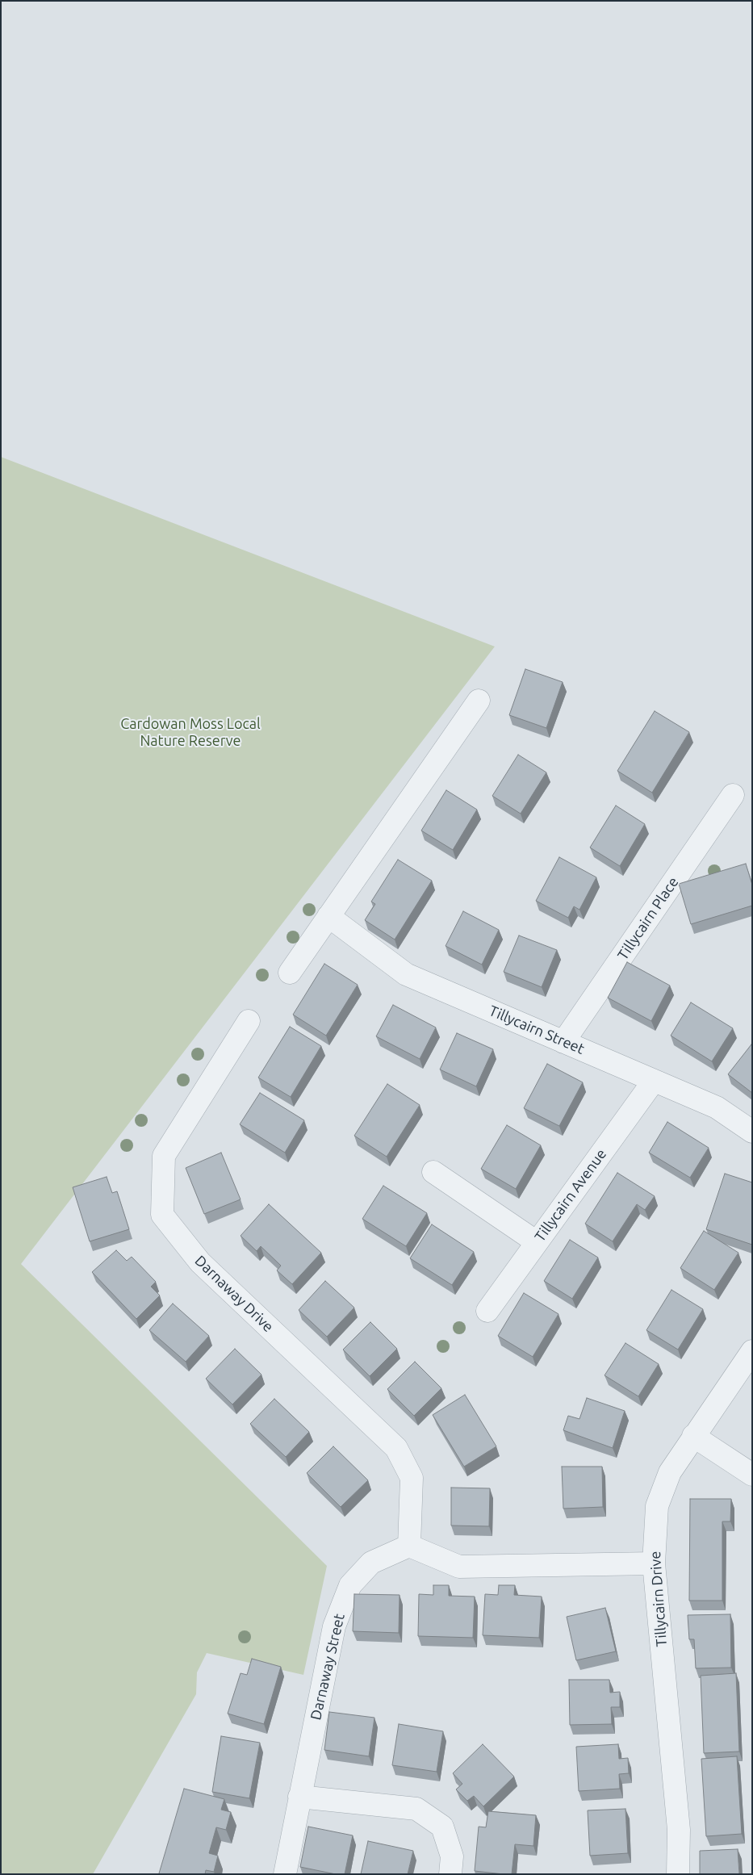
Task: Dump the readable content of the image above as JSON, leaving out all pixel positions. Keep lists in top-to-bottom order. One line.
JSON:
{"streets":{"street":["Tillycairn Place","Tillycairn Street","Tillycairn Avenue","Darnaway Drive","Tillycairn Drive","Darnaway Street"]},"crossings":[["Tillycairn Place","Tillycairn Street"],["Tillycairn Street","Tillycairn Avenue"],["Darnaway Drive","Darnaway Street"]],"parks":["Cardowan Moss Local Nature Reserve"]}
